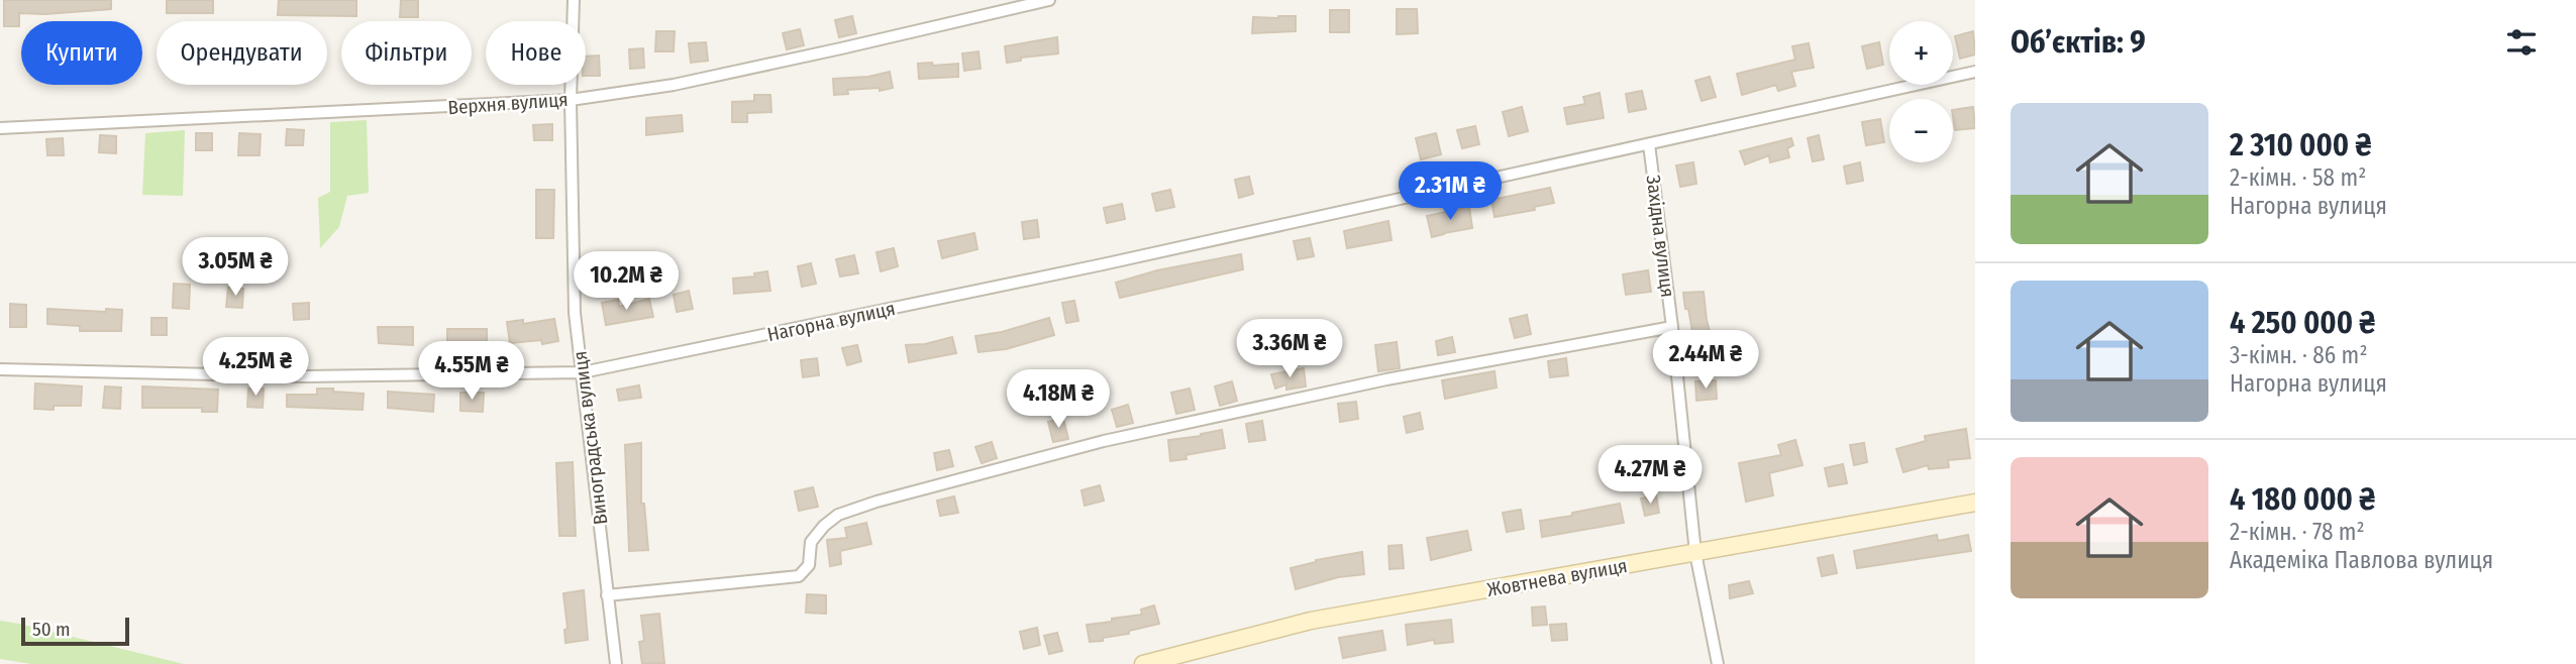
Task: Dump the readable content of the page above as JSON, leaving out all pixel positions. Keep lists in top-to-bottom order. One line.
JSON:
{"streets":{"main road":["Жовтнева вулиця"],"street":["Верхня вулиця","Західна вулиця","Нагорна вулиця","Виноградська вулиця"]},"crossings":[["Верхня вулиця","Виноградська вулиця"],["Західна вулиця","Нагорна вулиця"],["Західна вулиця","Жовтнева вулиця"],["Нагорна вулиця","Виноградська вулиця"]],"scale_bar":"50 m","page":{"heading":"Об’єктів: 9","map_buttons":["+","−"],"chip":["Купити","Орендувати","Фільтри","Нове"],"list":[{"name":"2 310 000 ₴","note":"2-кімн. · 58 m² · Нагорна вулиця"},{"name":"4 250 000 ₴","note":"3-кімн. · 86 m² · Нагорна вулиця"},{"name":"4 180 000 ₴","note":"2-кімн. · 78 m² · Академіка Павлова вулиця"}],"price":["2.31M ₴","3.05M ₴","10.2M ₴","3.36M ₴","2.44M ₴","4.25M ₴","4.55M ₴","4.18M ₴","4.27M ₴"],"scale":"50 m"}}
